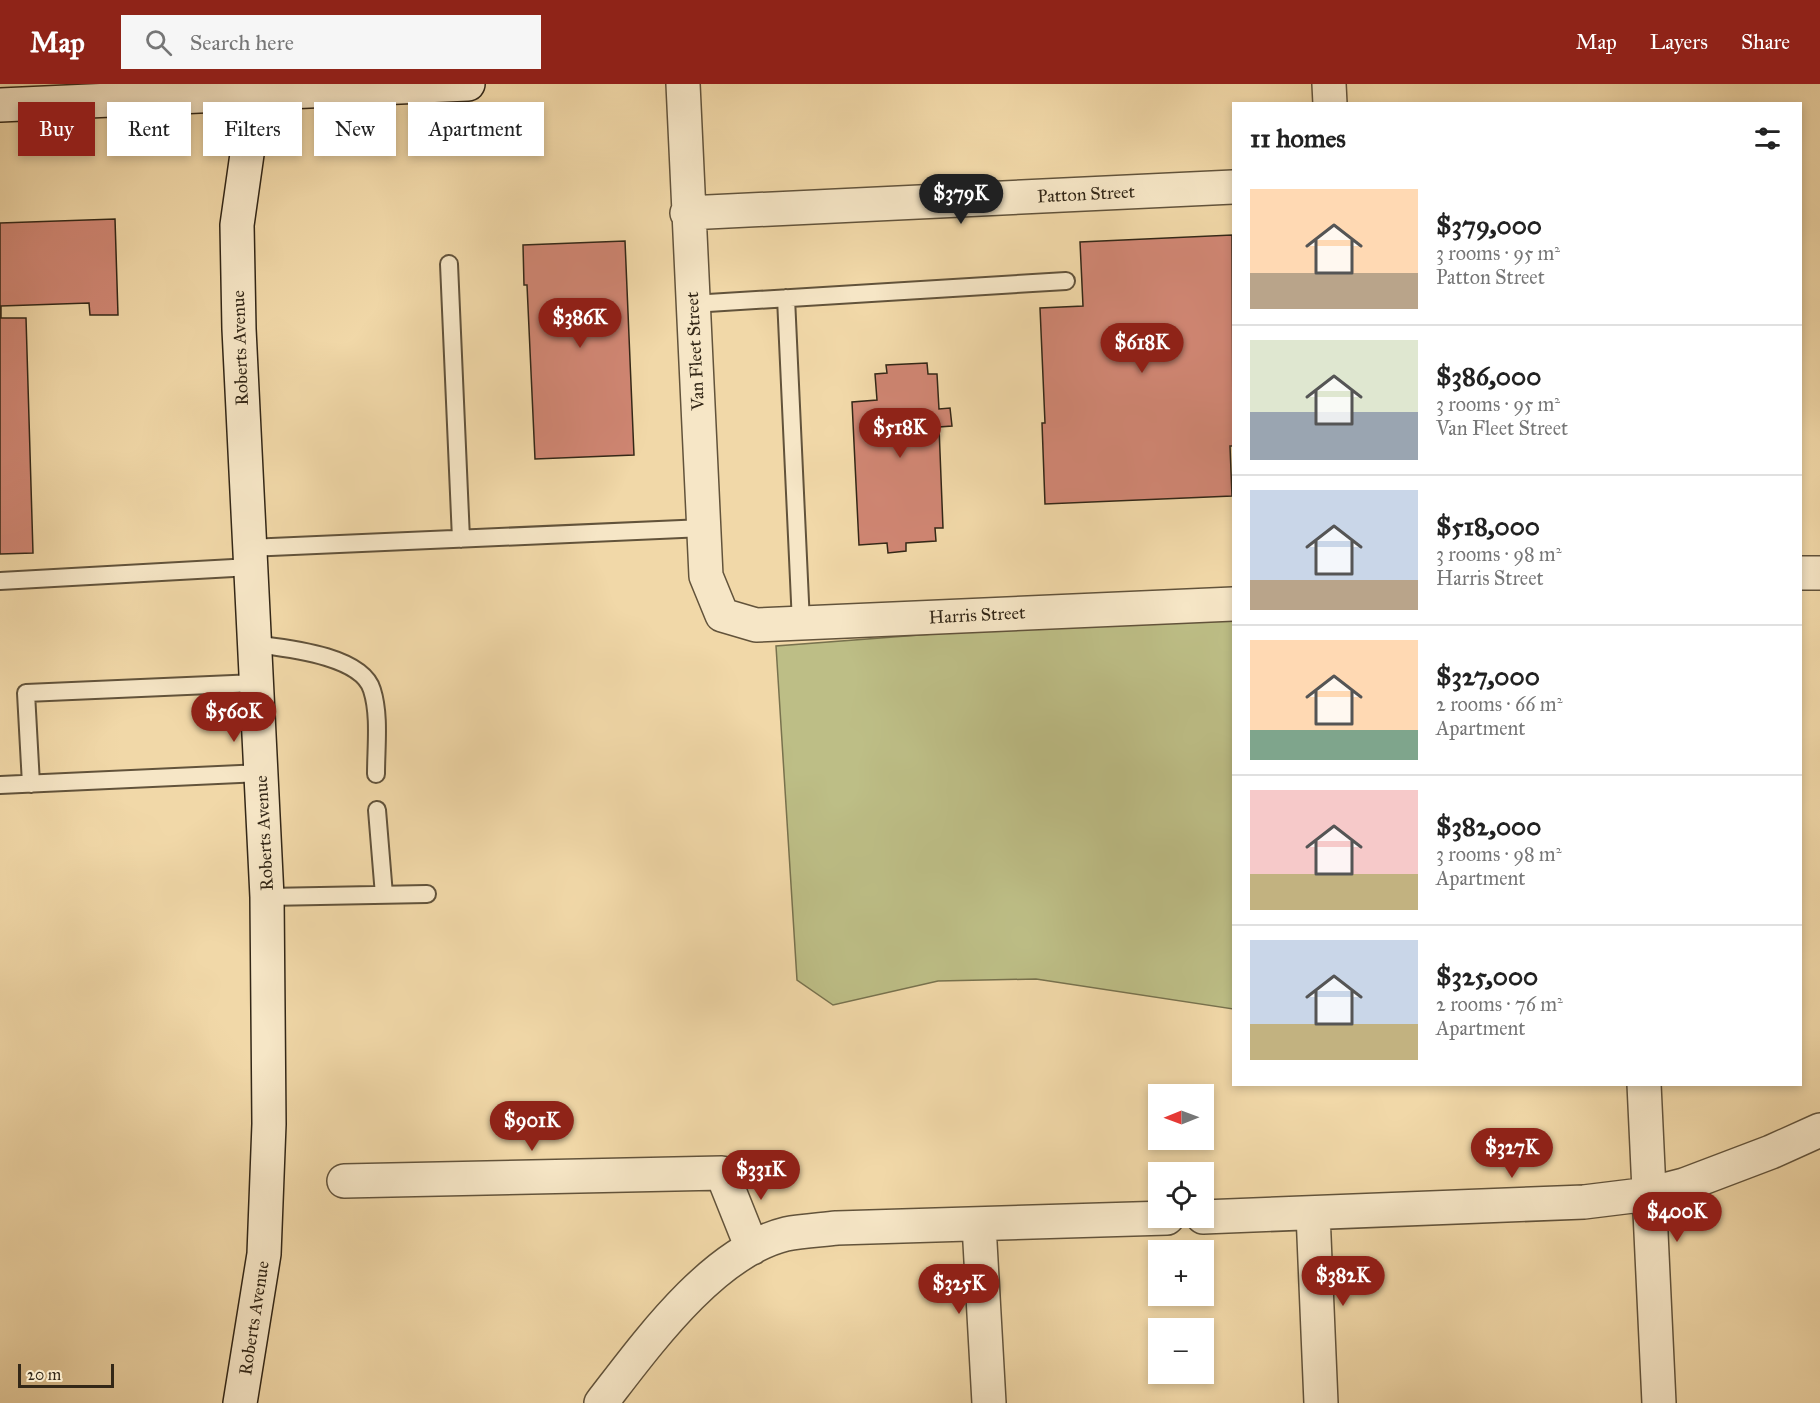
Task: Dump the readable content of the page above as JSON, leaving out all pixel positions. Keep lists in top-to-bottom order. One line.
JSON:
{"streets":{"street":["Patton Street","Roberts Avenue","Van Fleet Street","Harris Street"]},"crossings":[["Patton Street","Van Fleet Street"],["Van Fleet Street","Harris Street"]],"scale_bar":"20 m","north":"left","page":{"header":"Map","search":"Search here","nav":["Map","Layers","Share"],"chip":["Buy","Rent","Filters","New","Apartment"],"heading":"11 homes","price":["$379K","$386K","$618K","$518K","$560K","$901K","$327K","$331K","$400K","$382K","$325K"],"list":[{"name":"$379,000","note":"3 rooms · 95 m² · Patton Street"},{"name":"$386,000","note":"3 rooms · 95 m² · Van Fleet Street"},{"name":"$518,000","note":"3 rooms · 98 m² · Harris Street"},{"name":"$327,000","note":"2 rooms · 66 m² · Apartment"},{"name":"$382,000","note":"3 rooms · 98 m² · Apartment"},{"name":"$325,000","note":"2 rooms · 76 m² · Apartment"}],"map_buttons":["+","−"],"scale":"20 m"}}
